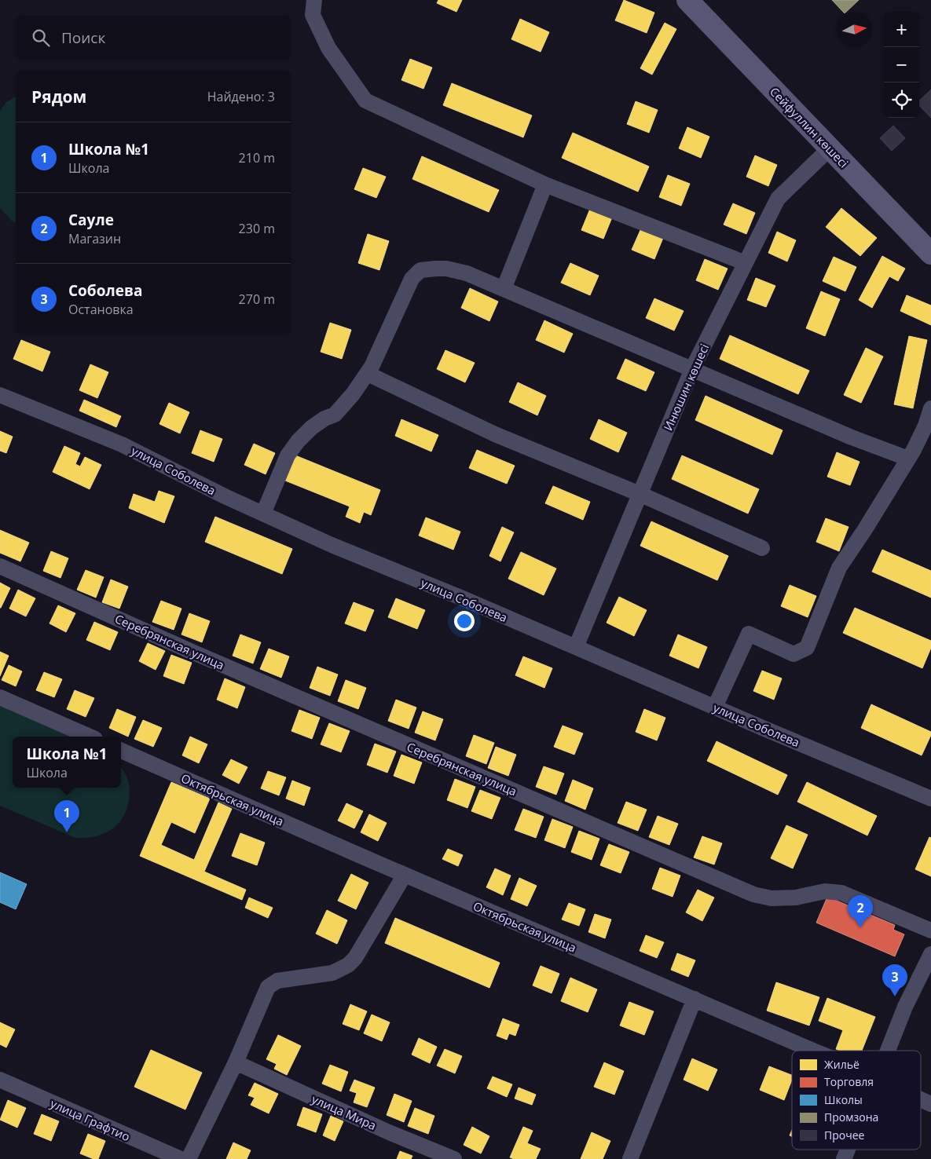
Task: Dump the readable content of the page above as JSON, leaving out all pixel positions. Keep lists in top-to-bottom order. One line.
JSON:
{"streets":{"main road":["Сейфуллин көшесі"],"street":["Инюшин көшесі","улица Соболева","Серебрянская улица","Октябрьская улица","улица Мира","улица Графтио"]},"crossings":[["Сейфуллин көшесі","Инюшин көшесі"],["Инюшин көшесі","улица Соболева"]],"legend":["Жильё","Торговля","Школы","Промзона","Прочее"],"north":"right","page":{"map_buttons":["+","−"],"search":"Поиск","heading":["Рядом","Найдено: 3"],"list":[{"mark":"1","name":"Школа №1","note":"Школа","value":"210 m"},{"mark":"2","name":"Сауле","note":"Магазин","value":"230 m"},{"mark":"3","name":"Соболева","note":"Остановка","value":"270 m"}],"popup":["Школа №1","Школа"],"pins":["1","2","3"]}}
